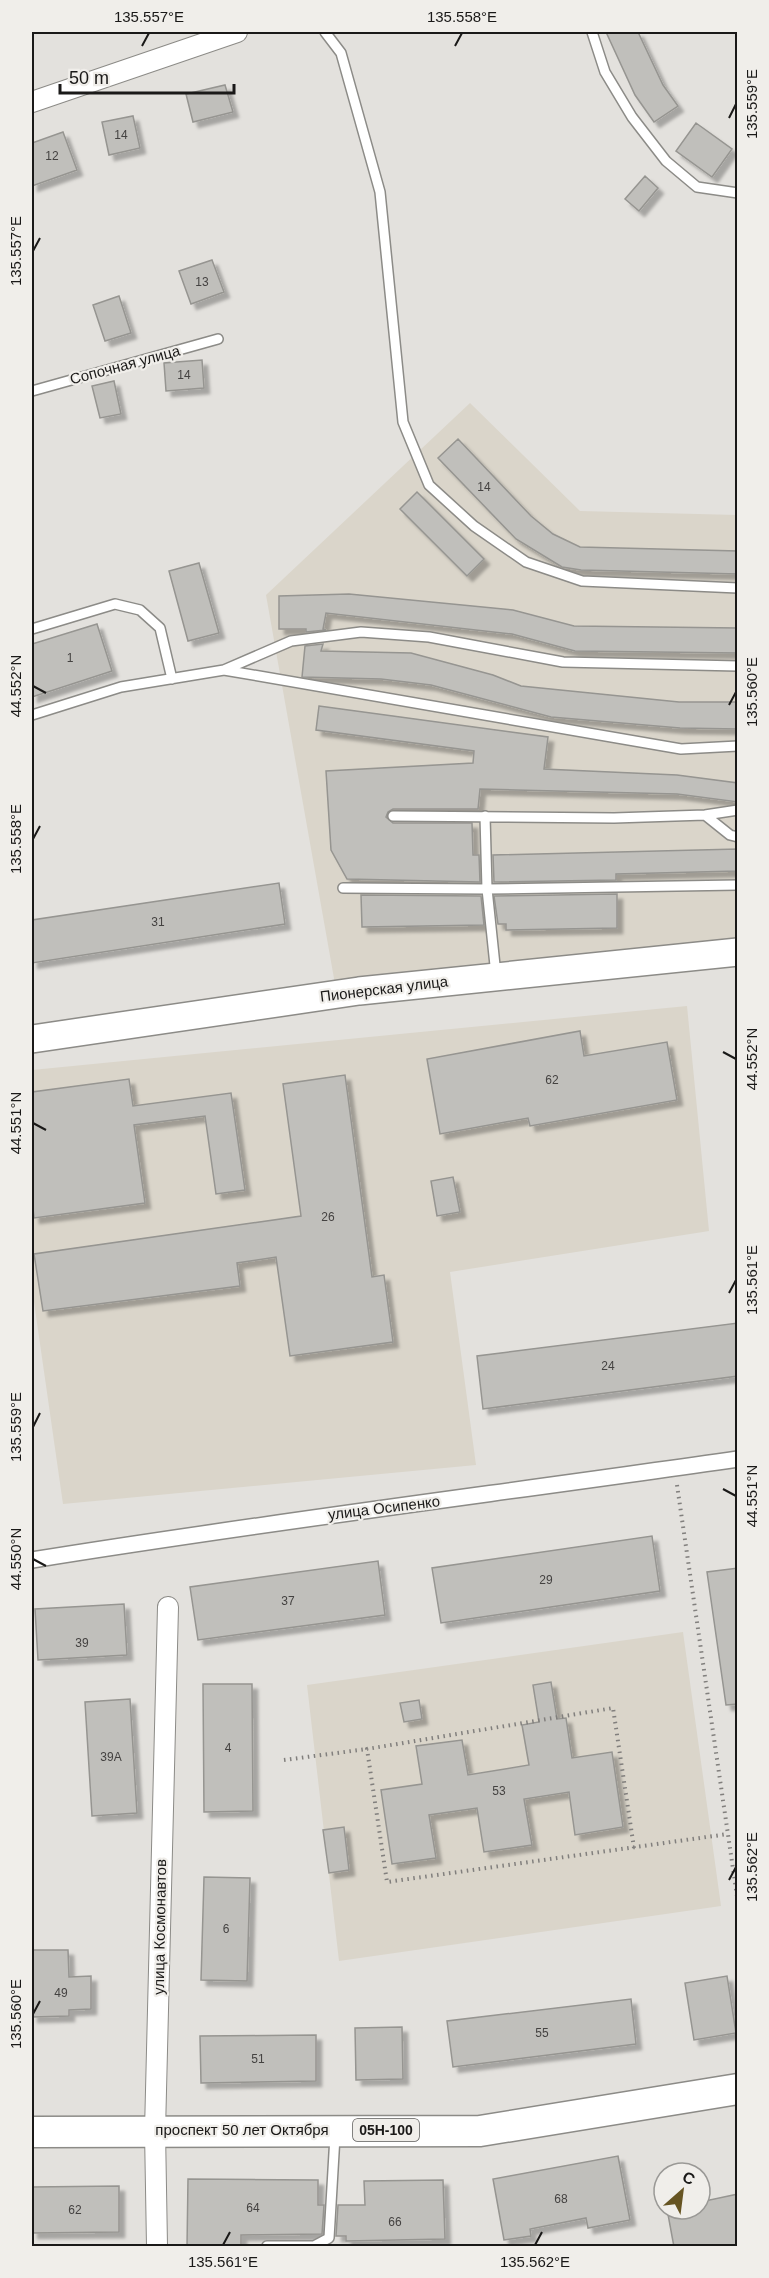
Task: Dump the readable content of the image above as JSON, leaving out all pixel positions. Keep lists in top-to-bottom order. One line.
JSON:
{"streets":{"main road":["Пионерская улица","проспект 50 лет Октября","05Н-100"],"street":["улица Осипенко","улица Космонавтов"],"lane":["Сопочная улица"]},"crossings":[["улица Космонавтов","проспект 50 лет Октября"]],"house_numbers":["14","12","13","14","14","1","31","62","26","24","29","37","39","4","39А","53","6","49","55","51","68","64","62","66"],"scale_bar":"50 m","north":"top right","coordinates":["135.557°E","135.558°E","135.559°E","44.552°N","135.560°E","44.551°N","135.561°E","44.550°N","135.562°E"]}
